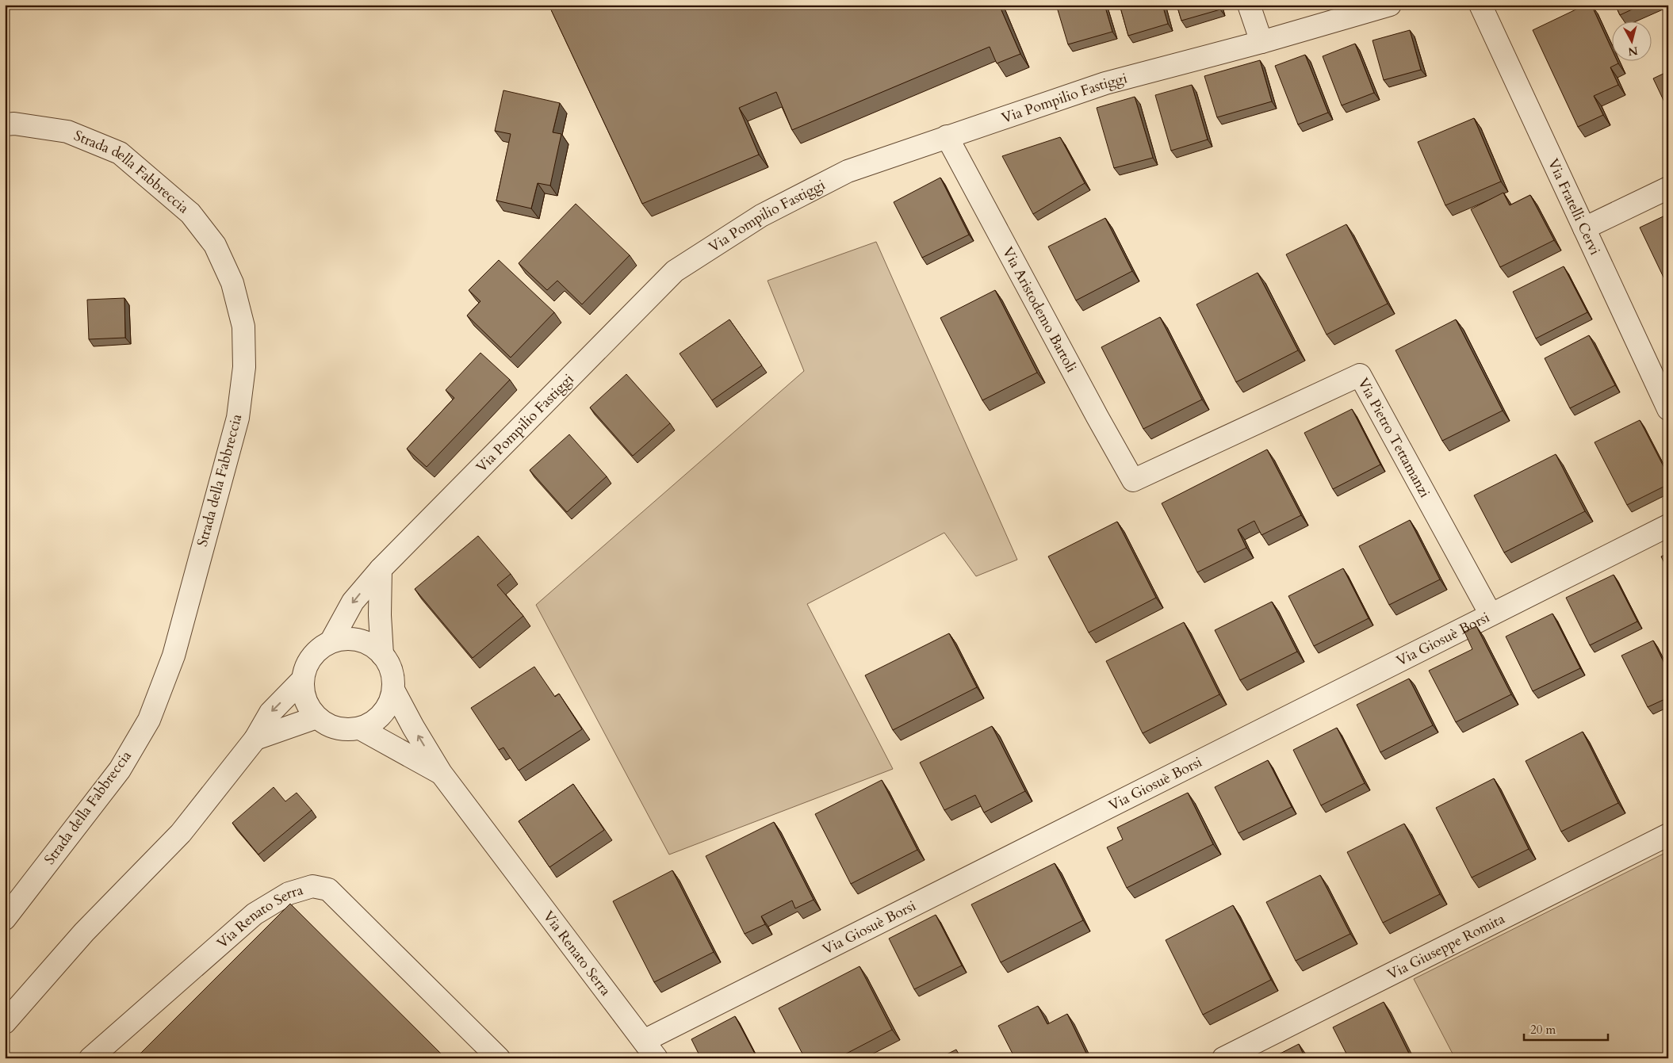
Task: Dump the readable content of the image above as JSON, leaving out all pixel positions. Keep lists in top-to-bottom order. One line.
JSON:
{"streets":{"street":["Via Pompilio Fastiggi","Strada della Fabbreccia","Via Fratelli Cervi","Via Aristodemo Bartoli","Via Pietro Tettamanzi","Via Giosuè Borsi","Via Renato Serra","Via Giuseppe Romita"]},"crossings":[["Via Pompilio Fastiggi","Via Aristodemo Bartoli"],["Via Pompilio Fastiggi","Via Renato Serra"],["Via Aristodemo Bartoli","Via Pietro Tettamanzi"],["Via Pietro Tettamanzi","Via Giosuè Borsi"],["Via Giosuè Borsi","Via Renato Serra"]],"scale_bar":"20 m","north":"bottom"}
